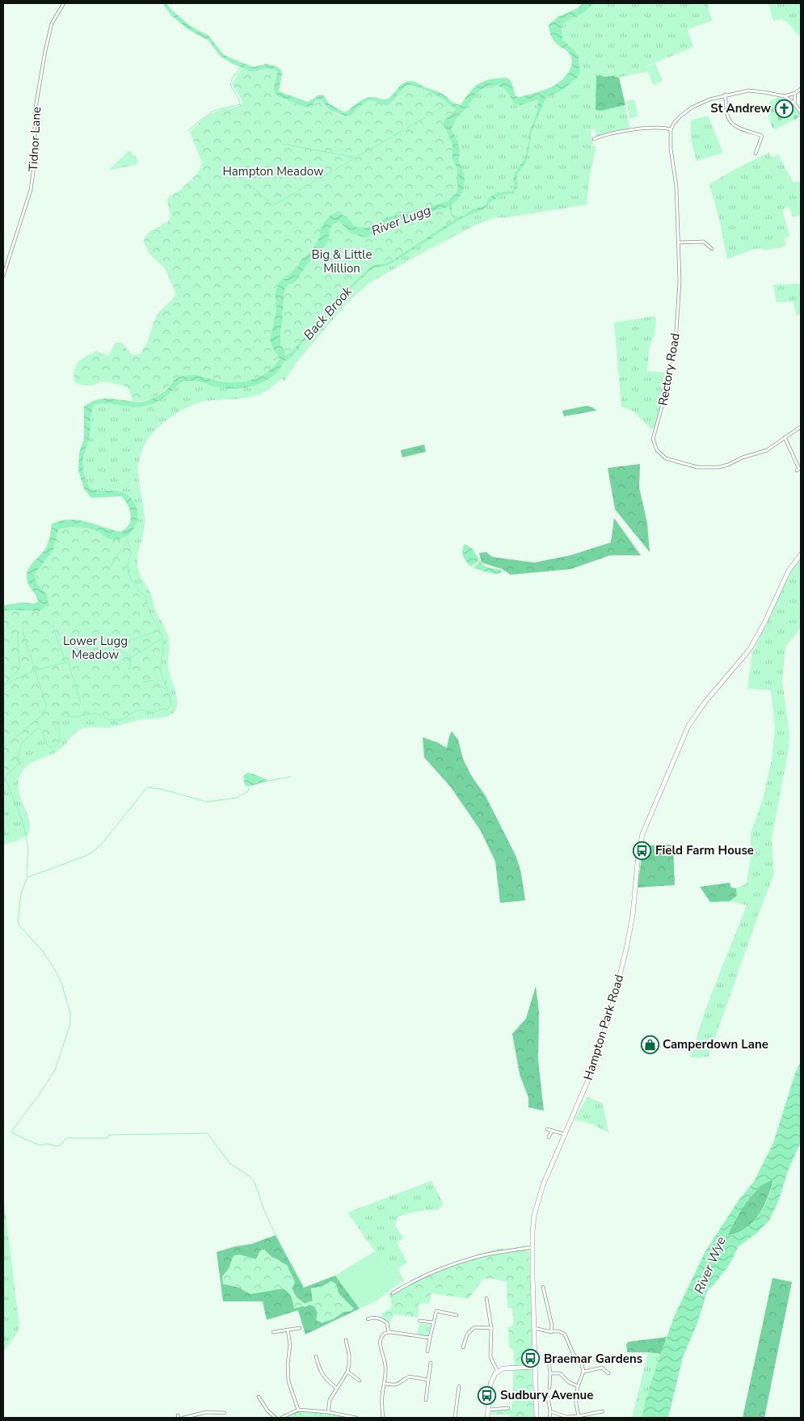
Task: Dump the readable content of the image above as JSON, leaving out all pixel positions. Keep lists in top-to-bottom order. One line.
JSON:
{"streets":{"main road":["Hampton Park Road"],"street":["Tidnor Lane","Rectory Road"]},"water":["River Lugg","Back Brook","River Wye"],"parks":["Hampton Meadow","Big & Little Million","Lower Lugg Meadow"],"places":{"church":["St Andrew"],"bus stop":["Field Farm House","Braemar Gardens","Sudbury Avenue"],"shop":["Camperdown Lane"]}}
